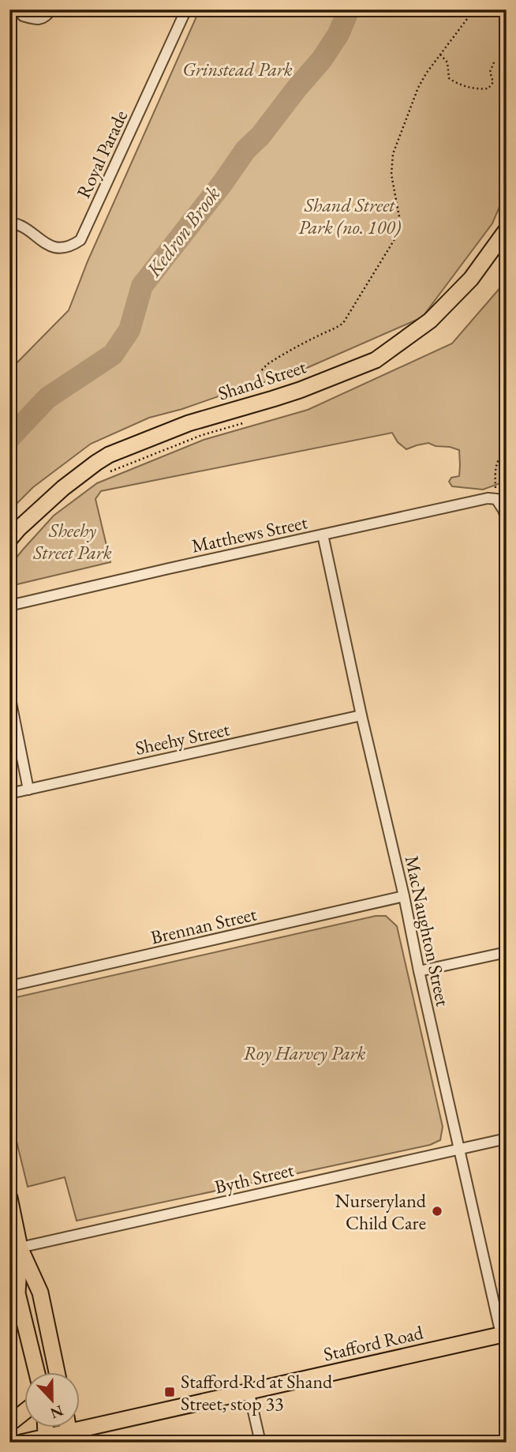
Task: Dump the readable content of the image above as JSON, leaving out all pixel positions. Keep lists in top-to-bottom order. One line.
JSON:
{"streets":{"main road":["Shand Street","Stafford Road"],"street":["Royal Parade","Matthews Street","Sheehy Street","Brennan Street","MacNaughton Street","Byth Street"]},"crossings":[["Matthews Street","MacNaughton Street"],["Sheehy Street","MacNaughton Street"],["Brennan Street","MacNaughton Street"],["MacNaughton Street","Byth Street"],["MacNaughton Street","Stafford Road"]],"water":["Kedron Brook"],"parks":["Grinstead Park","Shand Street Park (no. 100)","Sheehy Street Park","Roy Harvey Park"],"places":{"other":["Nurseryland Child Care"],"transit":["Stafford Rd at Shand Street, stop 33"]},"north":"bottom"}
